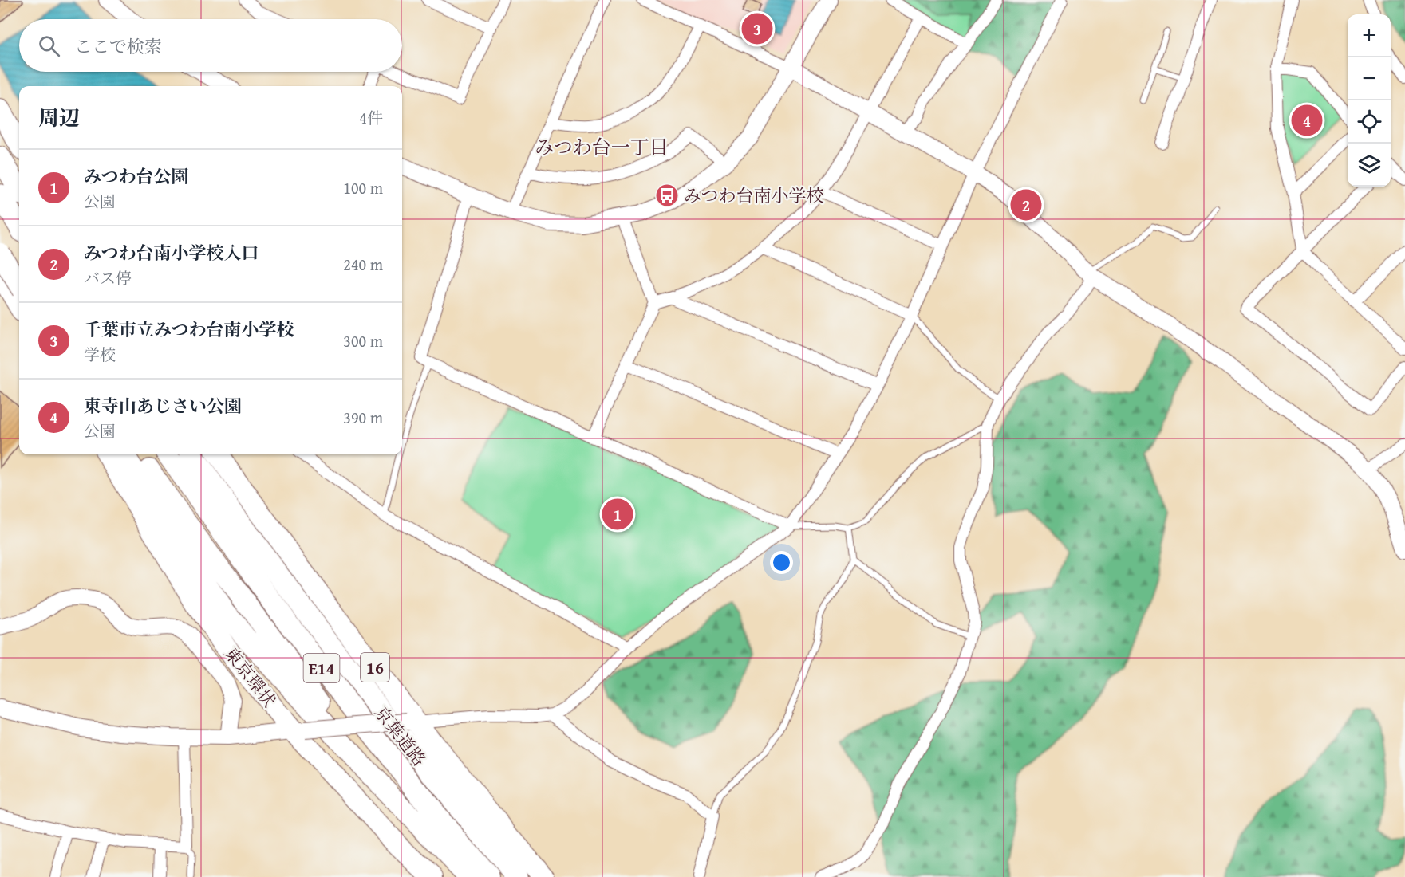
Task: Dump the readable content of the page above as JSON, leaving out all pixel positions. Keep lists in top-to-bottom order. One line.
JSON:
{"streets":{"highway":["16","E14","東京環状","京葉道路"]},"districts":["みつわ台一丁目"],"places":{"bus stop":["みつわ台南小学校"]},"page":{"pins":["3","4","2","1"],"map_buttons":["+","−"],"search":"ここで検索","heading":["周辺","4件"],"list":[{"mark":"1","name":"みつわ台公園","note":"公園","value":"100 m"},{"mark":"2","name":"みつわ台南小学校入口","note":"バス停","value":"240 m"},{"mark":"3","name":"千葉市立みつわ台南小学校","note":"学校","value":"300 m"},{"mark":"4","name":"東寺山あじさい公園","note":"公園","value":"390 m"}]}}
